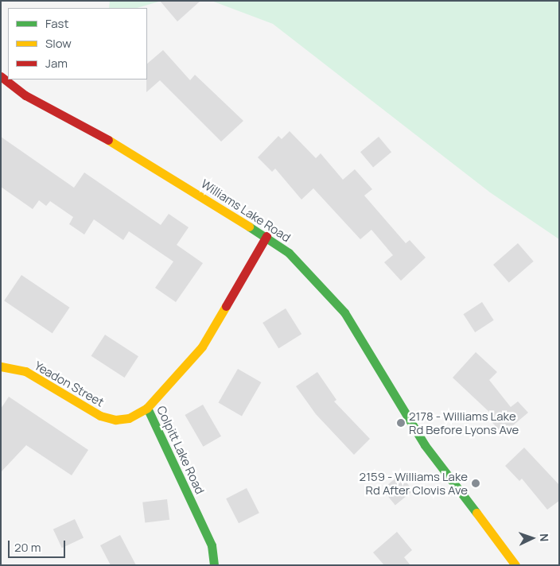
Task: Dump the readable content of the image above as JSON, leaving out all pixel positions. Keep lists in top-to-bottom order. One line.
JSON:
{"streets":{"main road":["Williams Lake Road","Yeadon Street","Colpitt Lake Road"]},"crossings":[["Williams Lake Road","Colpitt Lake Road"],["Yeadon Street","Colpitt Lake Road"]],"places":["2178 - Williams Lake Rd Before Lyons Ave","2159 - Williams Lake Rd After Clovis Ave"],"legend":["Fast","Slow","Jam"],"scale_bar":"20 m","north":"right"}
